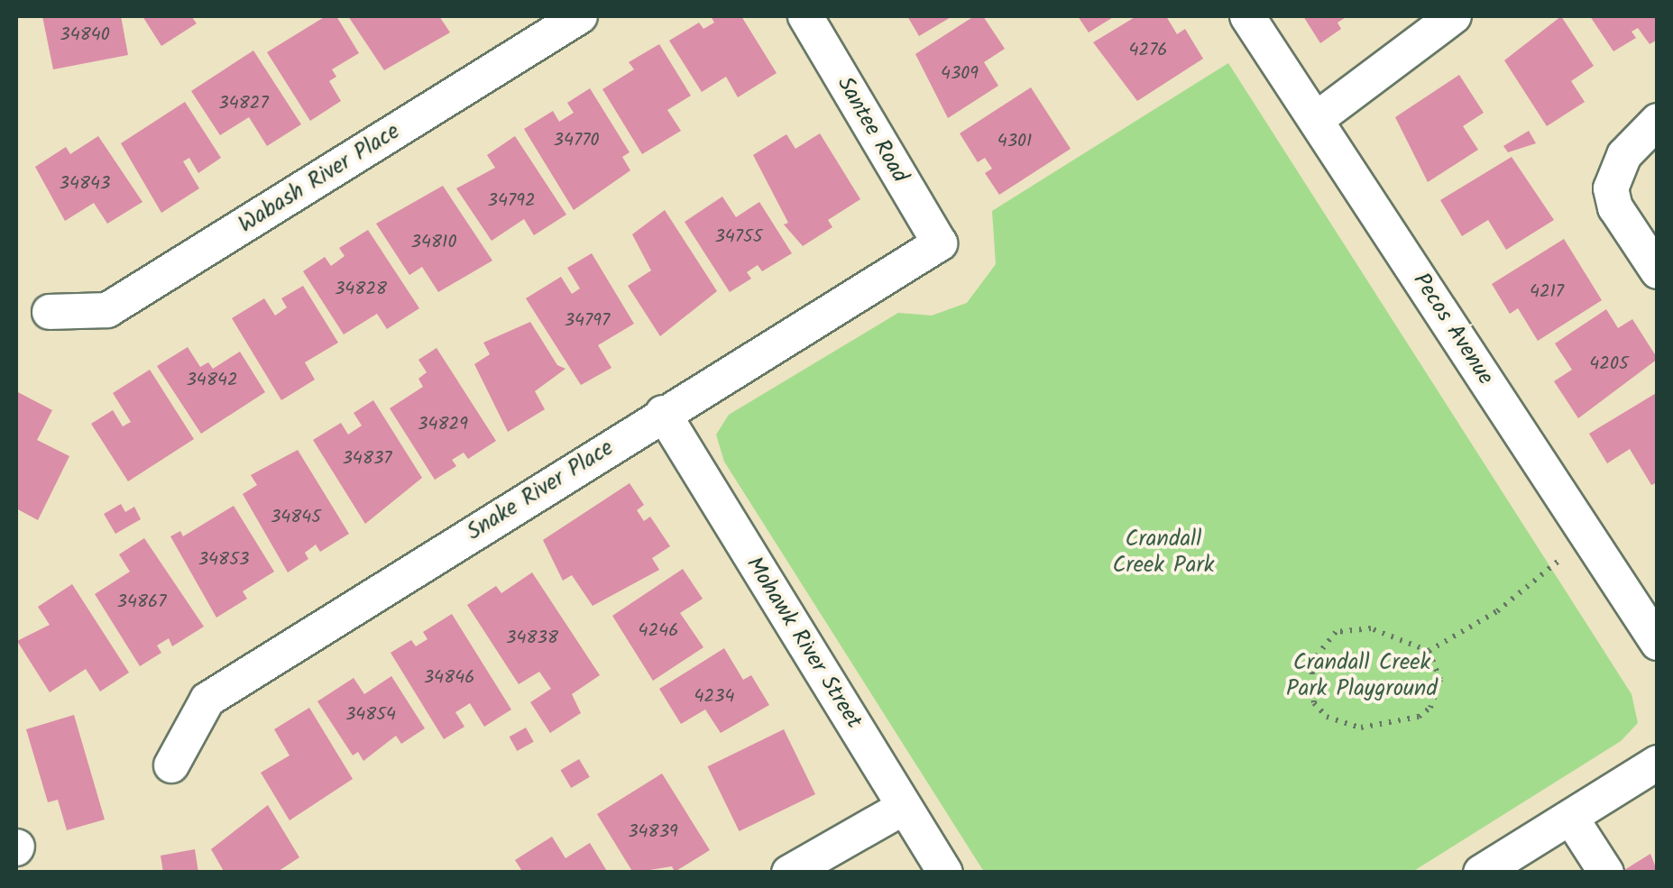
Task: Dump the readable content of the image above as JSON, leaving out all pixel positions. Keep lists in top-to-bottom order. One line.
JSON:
{"streets":{"street":["Santee Road","Wabash River Place","Pecos Avenue","Snake River Place","Mohawk River Street"]},"crossings":[["Santee Road","Snake River Place"],["Snake River Place","Mohawk River Street"]],"parks":["Crandall Creek Park","Crandall Creek Park Playground"],"house_numbers":["34840","4276","4309","34827","34770","4301","34843","34792","34755","34810","34828","4217","34797","4205","34842","34829","34837","34845","34853","34867","4246","34838","34846","4234","34854","34839"]}
